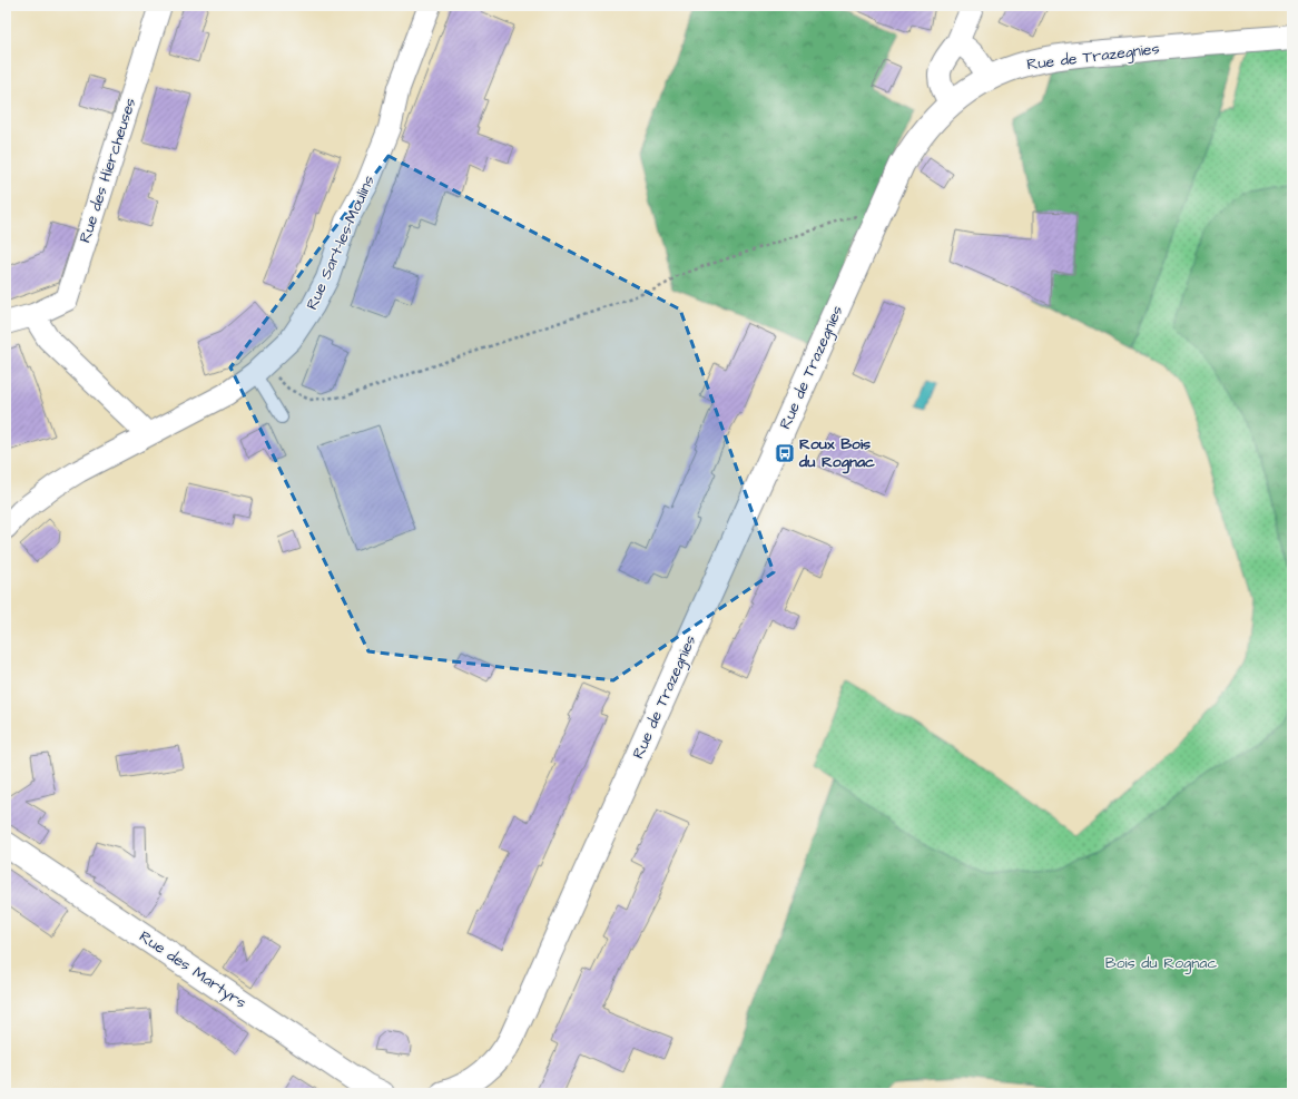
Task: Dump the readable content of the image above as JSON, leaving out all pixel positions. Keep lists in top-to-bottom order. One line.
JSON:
{"streets":{"main road":["Rue de Trazegnies","Rue des Martyrs"],"street":["Rue des Hiercheuses","Rue Sart-les-Moulins"]},"parks":["Bois du Rognac"],"places":{"bus stop":["Roux Bois du Rognac"]}}
